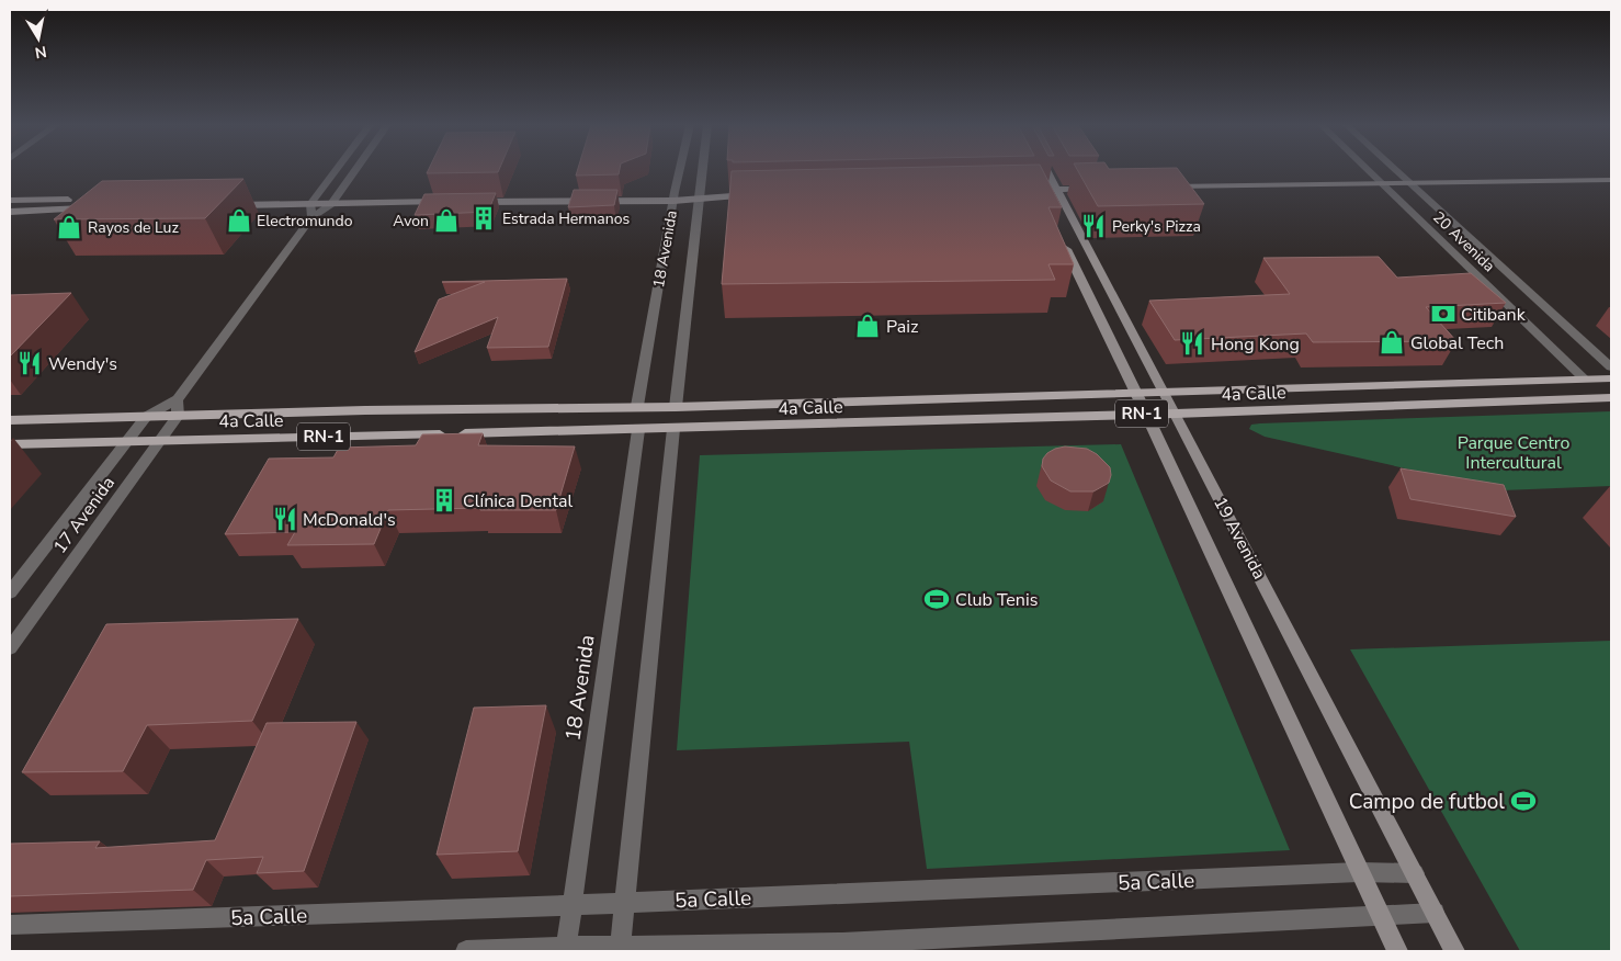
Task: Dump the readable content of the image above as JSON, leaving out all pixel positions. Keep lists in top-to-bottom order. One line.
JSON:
{"streets":{"main road":["4a Calle","RN-1"],"street":["20 Avenida","18 Avenida","17 Avenida","19 Avenida","5a Calle"]},"crossings":[["20 Avenida","4a Calle"],["18 Avenida","4a Calle"],["18 Avenida","5a Calle"],["4a Calle","17 Avenida"],["4a Calle","19 Avenida"],["19 Avenida","5a Calle"]],"parks":["Parque Centro Intercultural"],"places":{"building":["Estrada Hermanos","Clínica Dental"],"shop":["Electromundo","Avon","Rayos de Luz","Paiz","Global Tech"],"restaurant":["Perky's Pizza","Hong Kong","Wendy's","McDonald's"],"bank":["Citibank"],"sports":["Club Tenis","Campo de futbol"]},"north":"bottom"}
